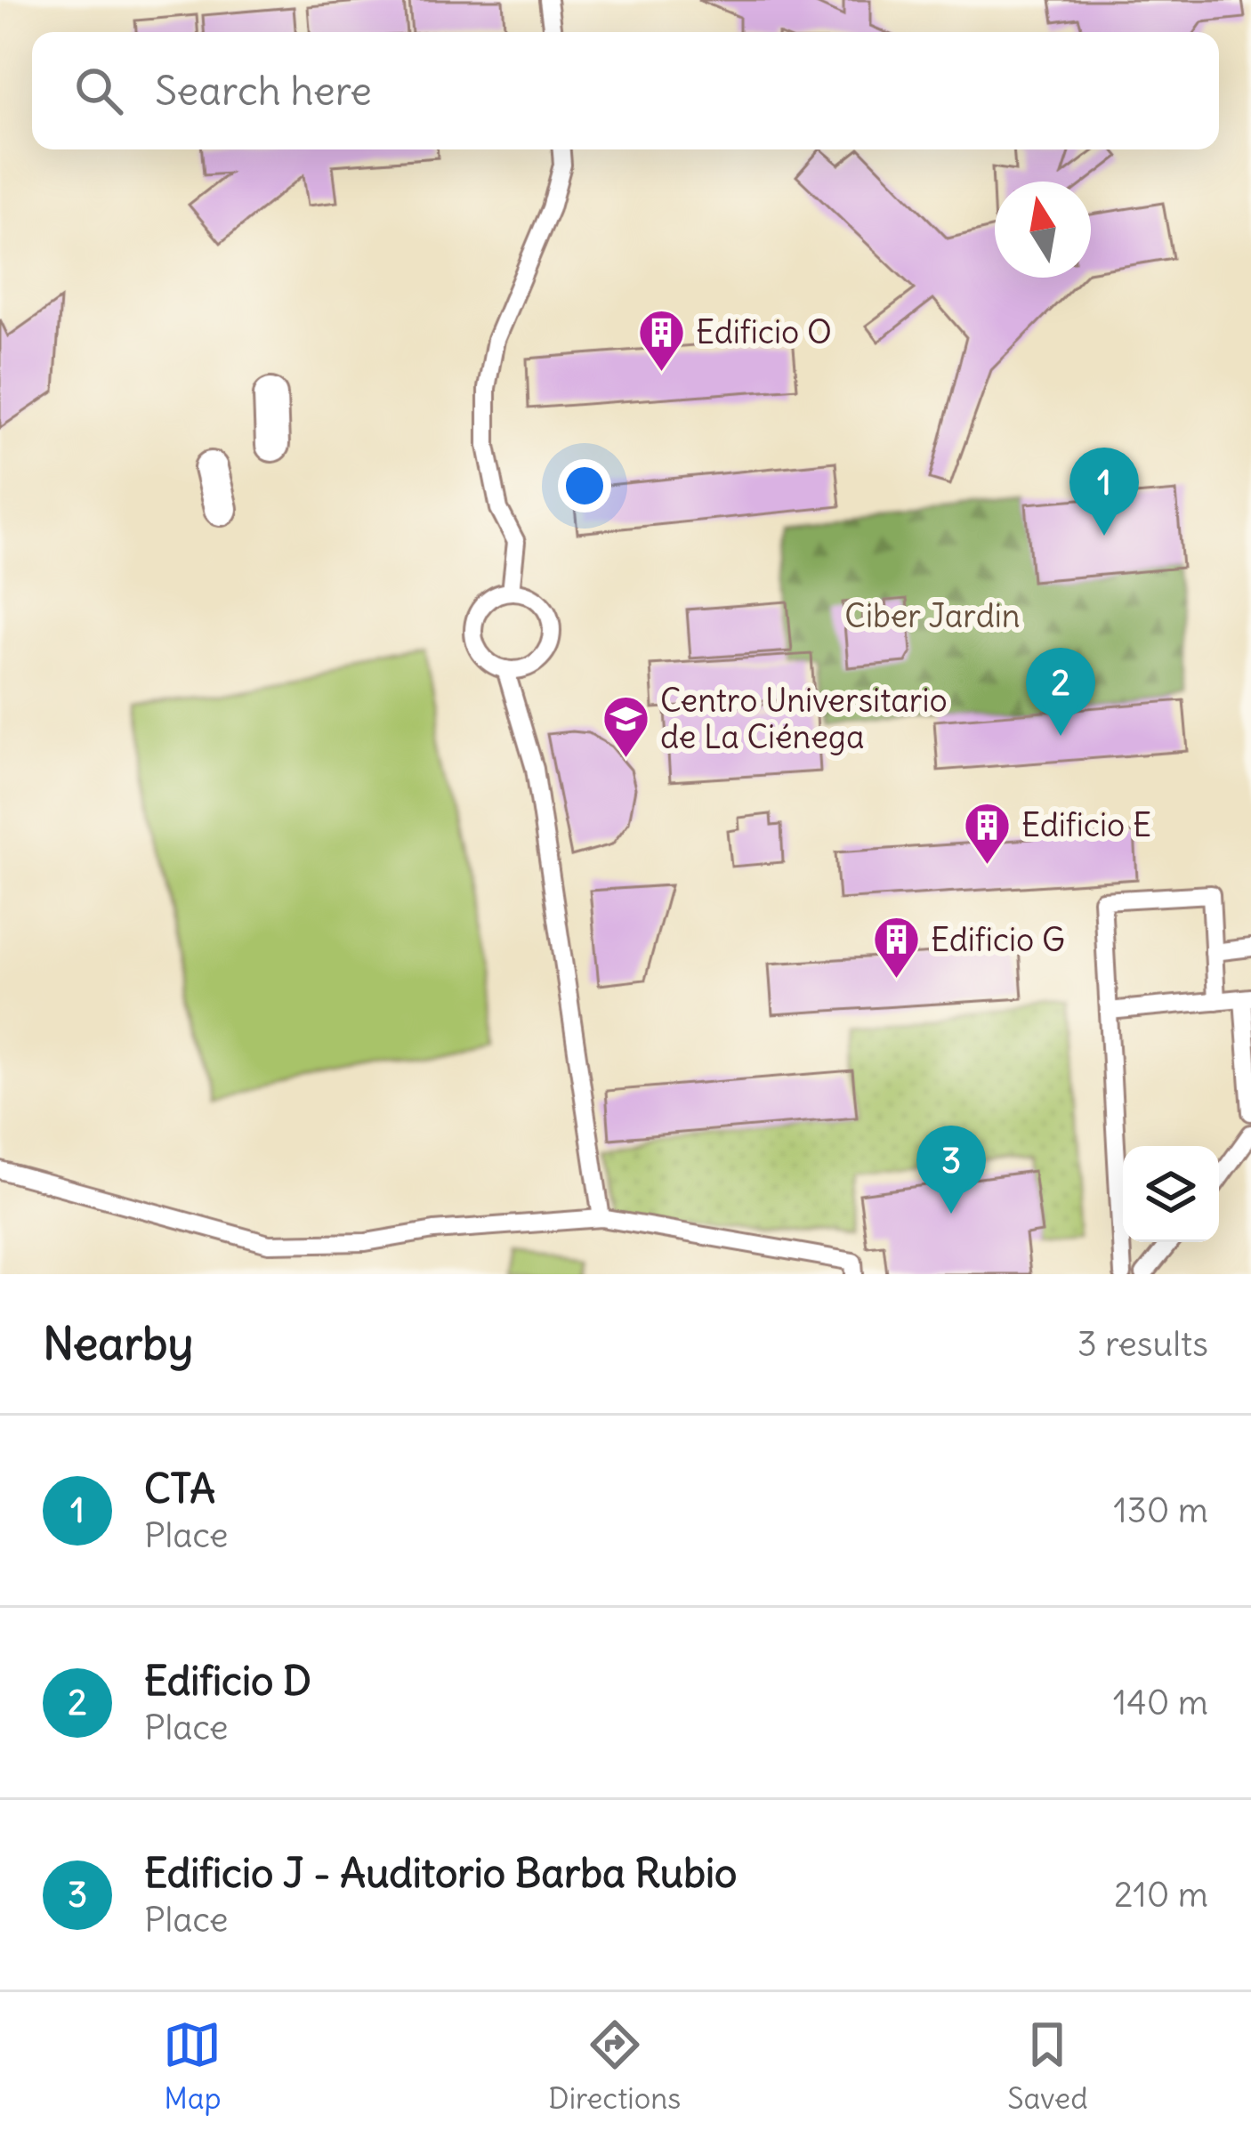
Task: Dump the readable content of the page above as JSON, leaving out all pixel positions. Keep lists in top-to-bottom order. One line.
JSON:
{"parks":["Ciber Jardin"],"places":{"building":["Edificio O","Edificio E","Edificio G"],"school or university":["Centro Universitario de La Ciénega"]},"north":"top","page":{"search":"Search here","pins":["1","2","3"],"heading":["Nearby","3 results"],"list":[{"mark":"1","name":"CTA","note":"Place","value":"130 m"},{"mark":"2","name":"Edificio D","note":"Place","value":"140 m"},{"mark":"3","name":"Edificio J - Auditorio Barba Rubio","note":"Place","value":"210 m"}],"nav":["Map","Directions","Saved"]}}
